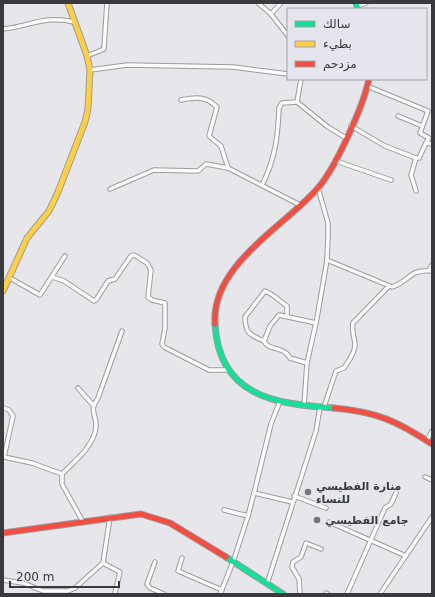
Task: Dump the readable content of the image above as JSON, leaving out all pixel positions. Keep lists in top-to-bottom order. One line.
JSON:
{"places":["منارة الفطيسي للنساء","جامع الفطيسي"],"legend":["سالك","بطيء","مزدحم"],"scale_bar":"200 m"}
